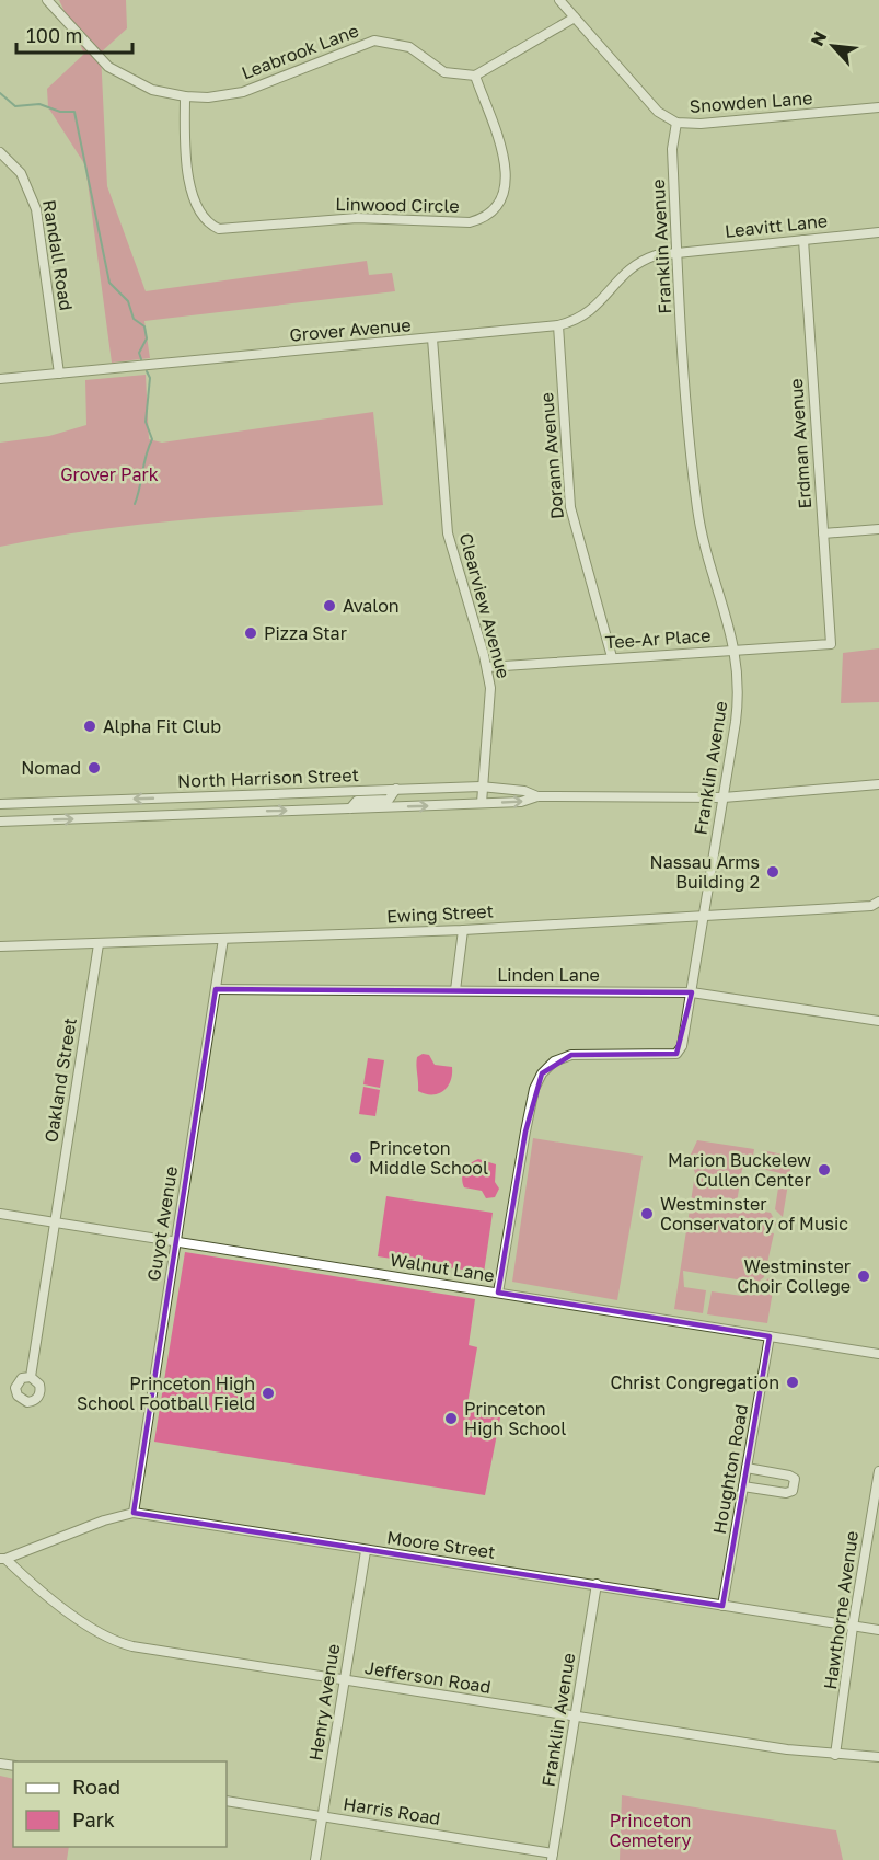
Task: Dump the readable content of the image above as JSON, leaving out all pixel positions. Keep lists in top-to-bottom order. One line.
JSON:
{"streets":{"street":["Leabrook Lane","Snowden Lane","Linwood Circle","Leavitt Lane","Franklin Avenue","Randall Road","Grover Avenue","Erdman Avenue","Dorann Avenue","Clearview Avenue","Tee-Ar Place","North Harrison Street","Ewing Street","Linden Lane","Oakland Street","Guyot Avenue","Walnut Lane","Houghton Road","Moore Street","Hawthorne Avenue","Jefferson Road","Henry Avenue","Harris Road"]},"crossings":[["Leabrook Lane","Linwood Circle"],["Snowden Lane","Franklin Avenue"],["Leavitt Lane","Franklin Avenue"],["Leavitt Lane","Grover Avenue"],["Leavitt Lane","Erdman Avenue"],["Franklin Avenue","Grover Avenue"],["Franklin Avenue","Tee-Ar Place"],["Franklin Avenue","North Harrison Street"],["Franklin Avenue","Ewing Street"],["Franklin Avenue","Linden Lane"],["Franklin Avenue","Walnut Lane"],["Franklin Avenue","Moore Street"],["Franklin Avenue","Jefferson Road"],["Franklin Avenue","Harris Road"],["Randall Road","Grover Avenue"],["Grover Avenue","Dorann Avenue"],["Grover Avenue","Clearview Avenue"],["Erdman Avenue","Tee-Ar Place"],["Dorann Avenue","Tee-Ar Place"],["Clearview Avenue","Tee-Ar Place"],["Clearview Avenue","North Harrison Street"],["Ewing Street","Oakland Street"],["Ewing Street","Guyot Avenue"],["Linden Lane","Guyot Avenue"],["Oakland Street","Walnut Lane"],["Guyot Avenue","Walnut Lane"],["Guyot Avenue","Moore Street"],["Walnut Lane","Houghton Road"],["Houghton Road","Moore Street"],["Moore Street","Hawthorne Avenue"],["Moore Street","Jefferson Road"],["Moore Street","Henry Avenue"],["Hawthorne Avenue","Jefferson Road"],["Jefferson Road","Henry Avenue"],["Henry Avenue","Harris Road"]],"parks":["Grover Park","Princeton Cemetery"],"places":["Avalon","Pizza Star","Alpha Fit Club","Nomad","Nassau Arms Building 2","Princeton Middle School","Marion Buckelew Cullen Center","Westminster Conservatory of Music","Westminster Choir College","Christ Congregation","Princeton High School Football Field","Princeton High School"],"legend":["Road","Park"],"scale_bar":"100 m","north":"top left"}
